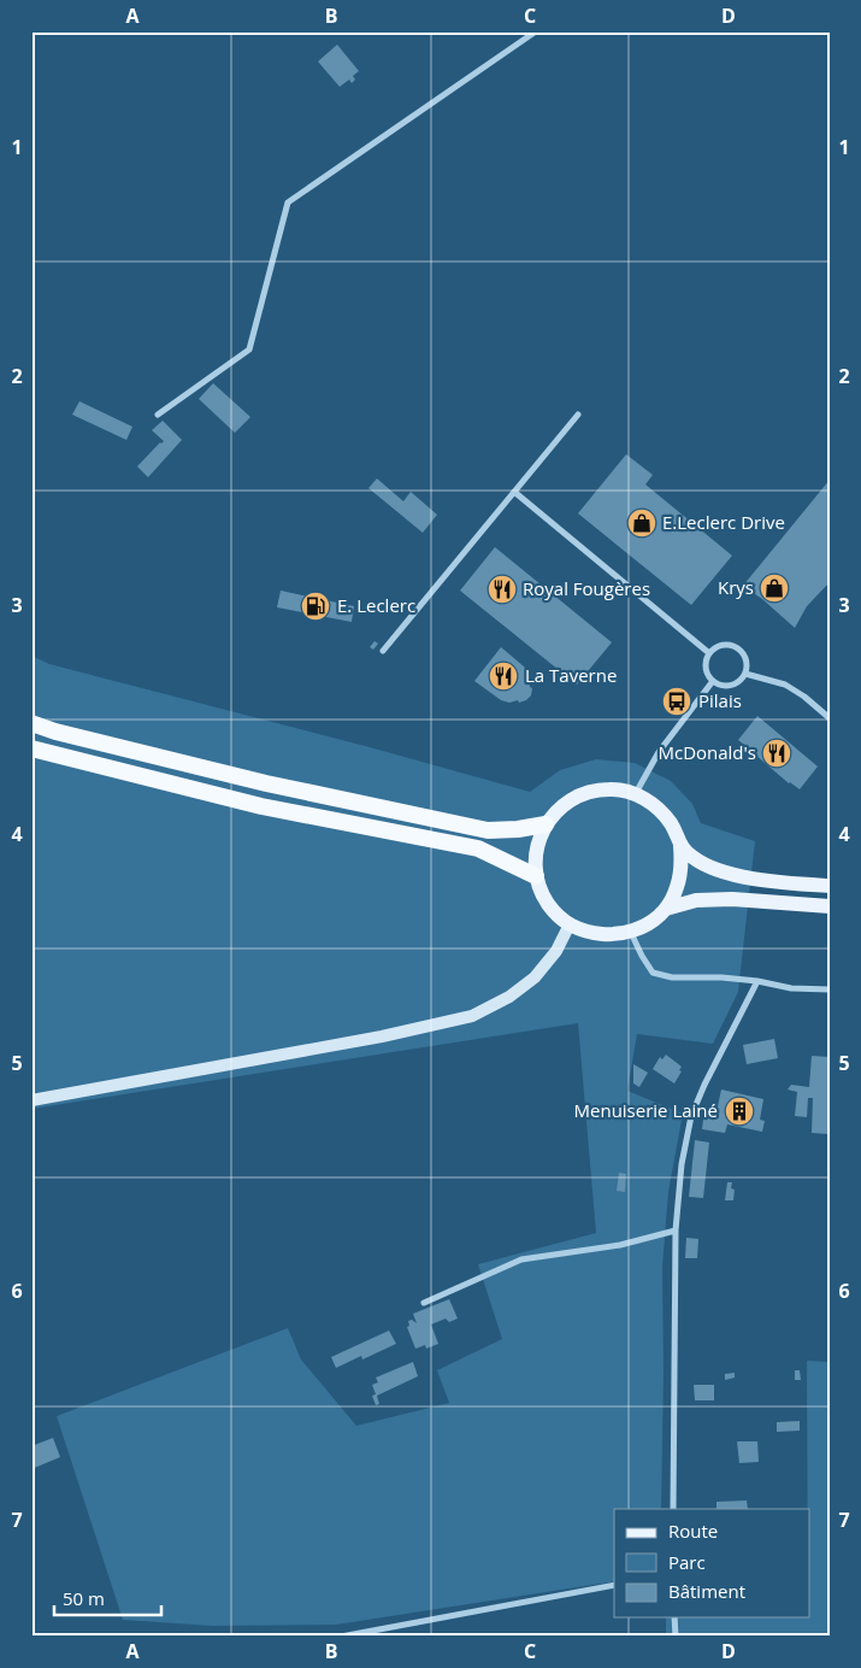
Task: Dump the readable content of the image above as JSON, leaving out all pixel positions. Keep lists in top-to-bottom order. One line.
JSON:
{"places":{"shop":["E.Leclerc Drive","Krys"],"restaurant":["Royal Fougères","La Taverne","McDonald's"],"fuel station":["E. Leclerc"],"bus stop":["Pilais"],"building":["Menuiserie Lainé"]},"legend":["Route","Parc","Bâtiment"],"scale_bar":"50 m","grid":{"columns":["A","B","C","D"],"rows":["1","2","3","4","5","6","7"]}}
